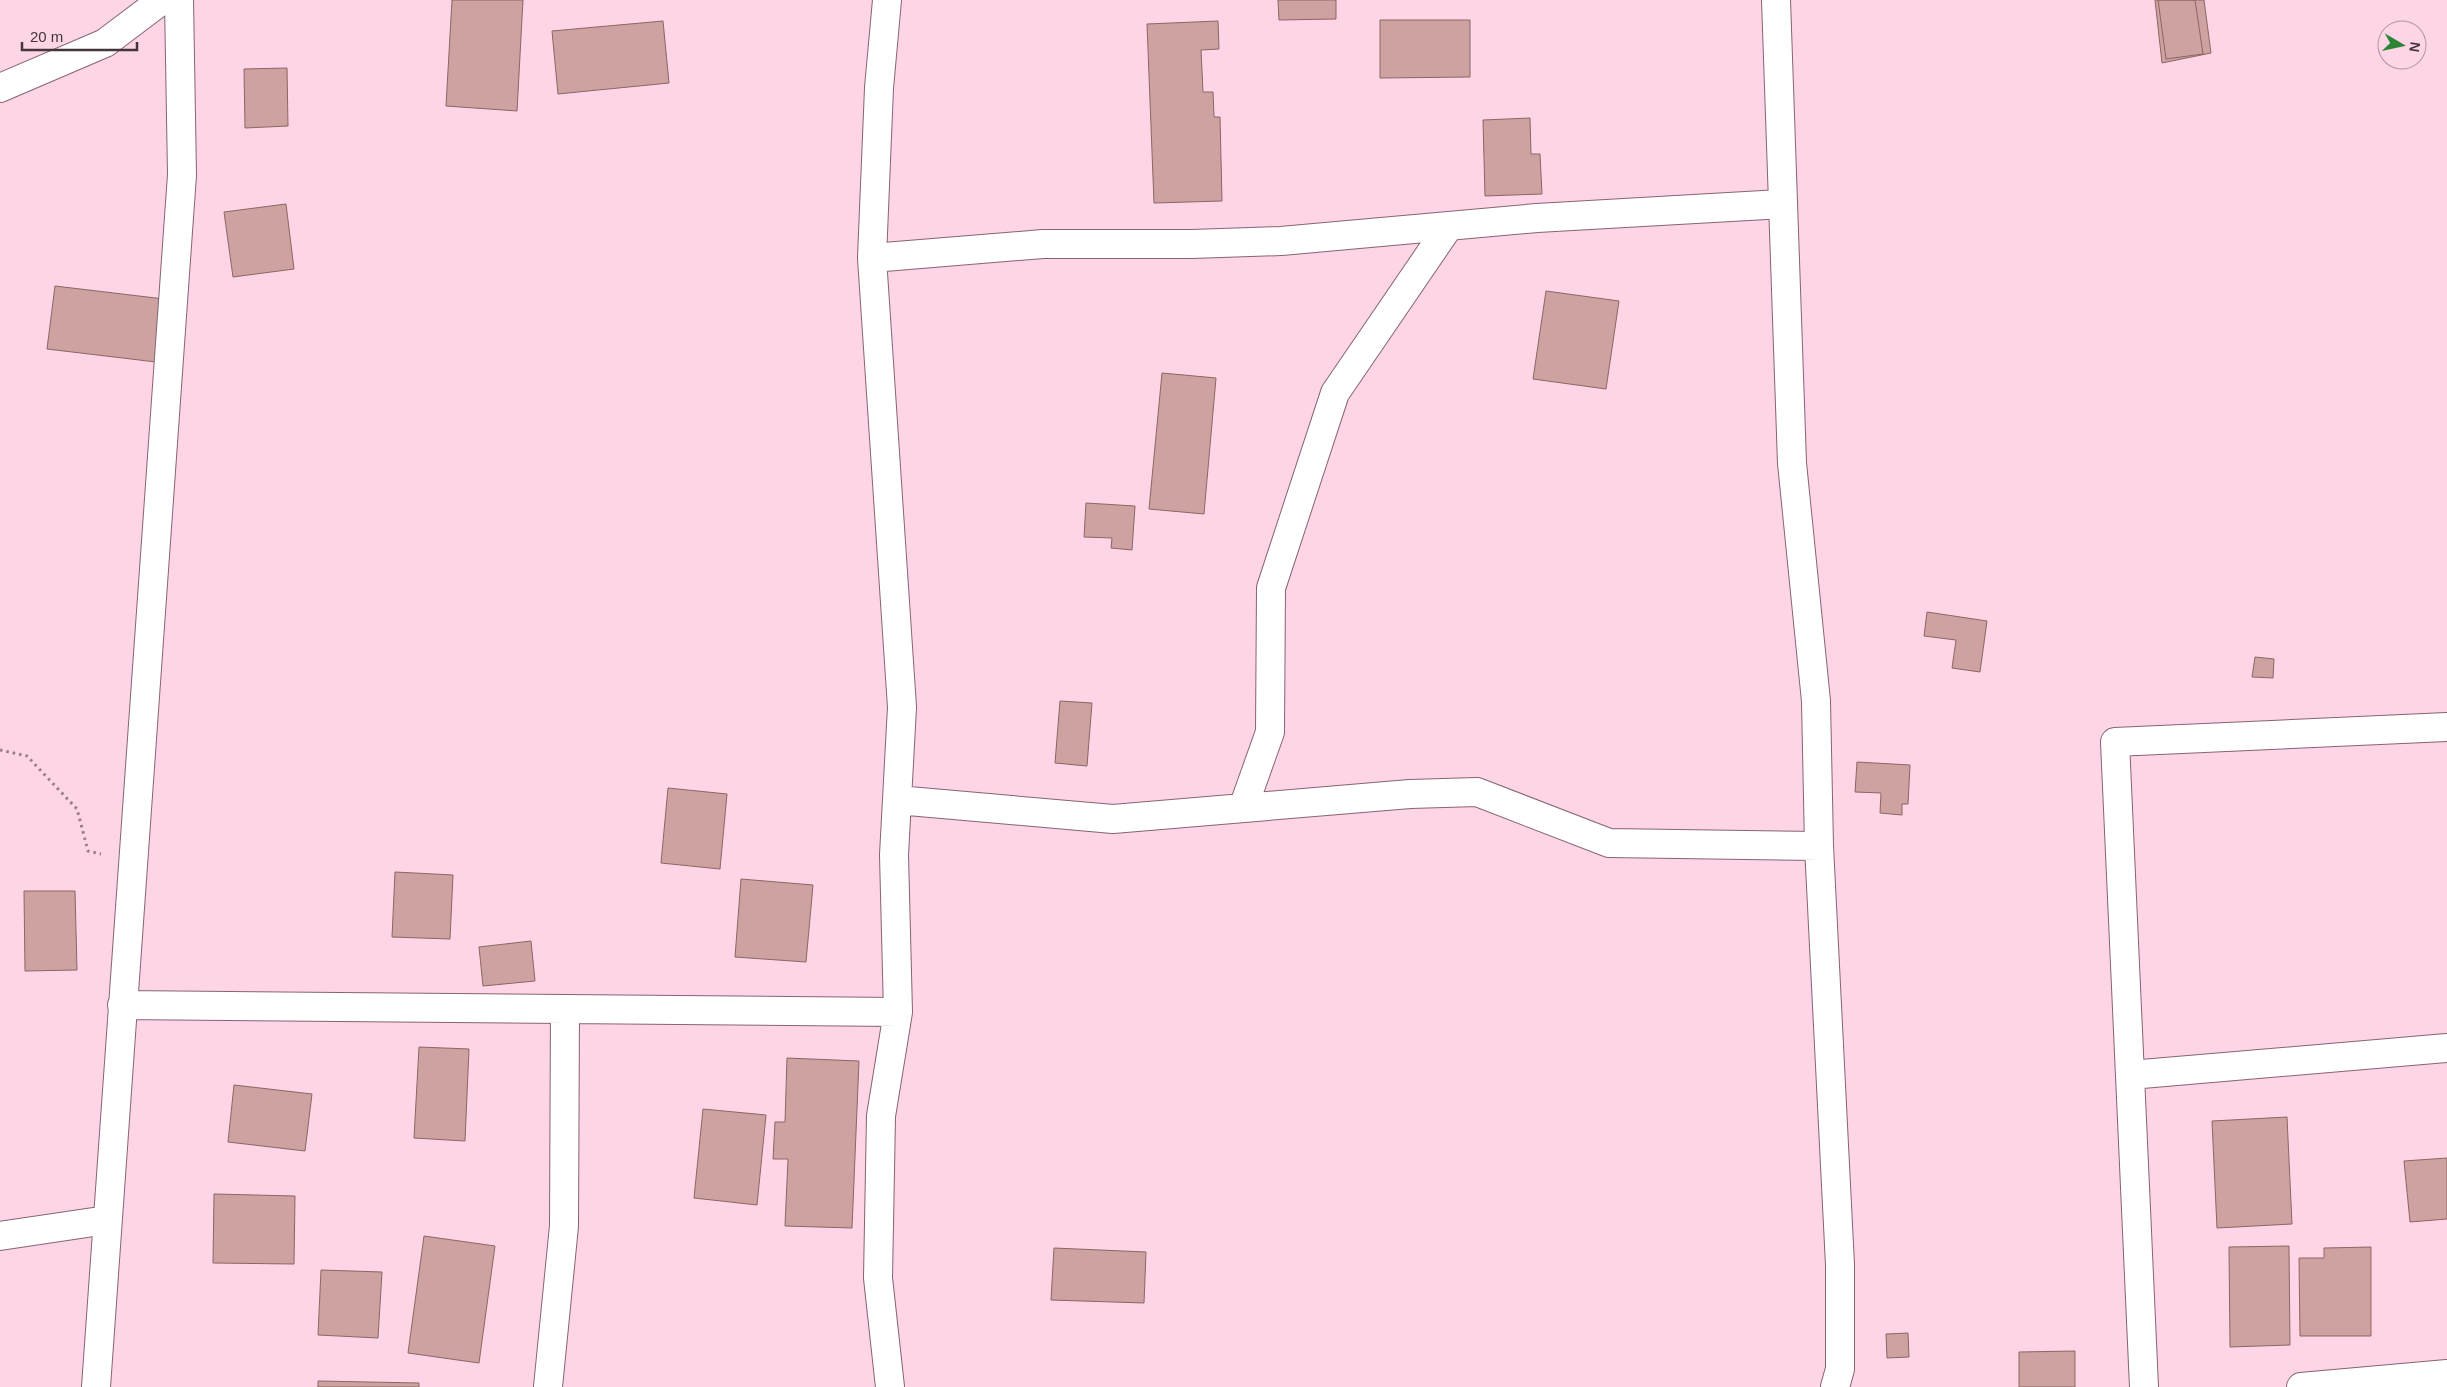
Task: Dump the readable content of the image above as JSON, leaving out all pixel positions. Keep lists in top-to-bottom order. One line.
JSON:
{"scale_bar":"20 m","north":"right"}
